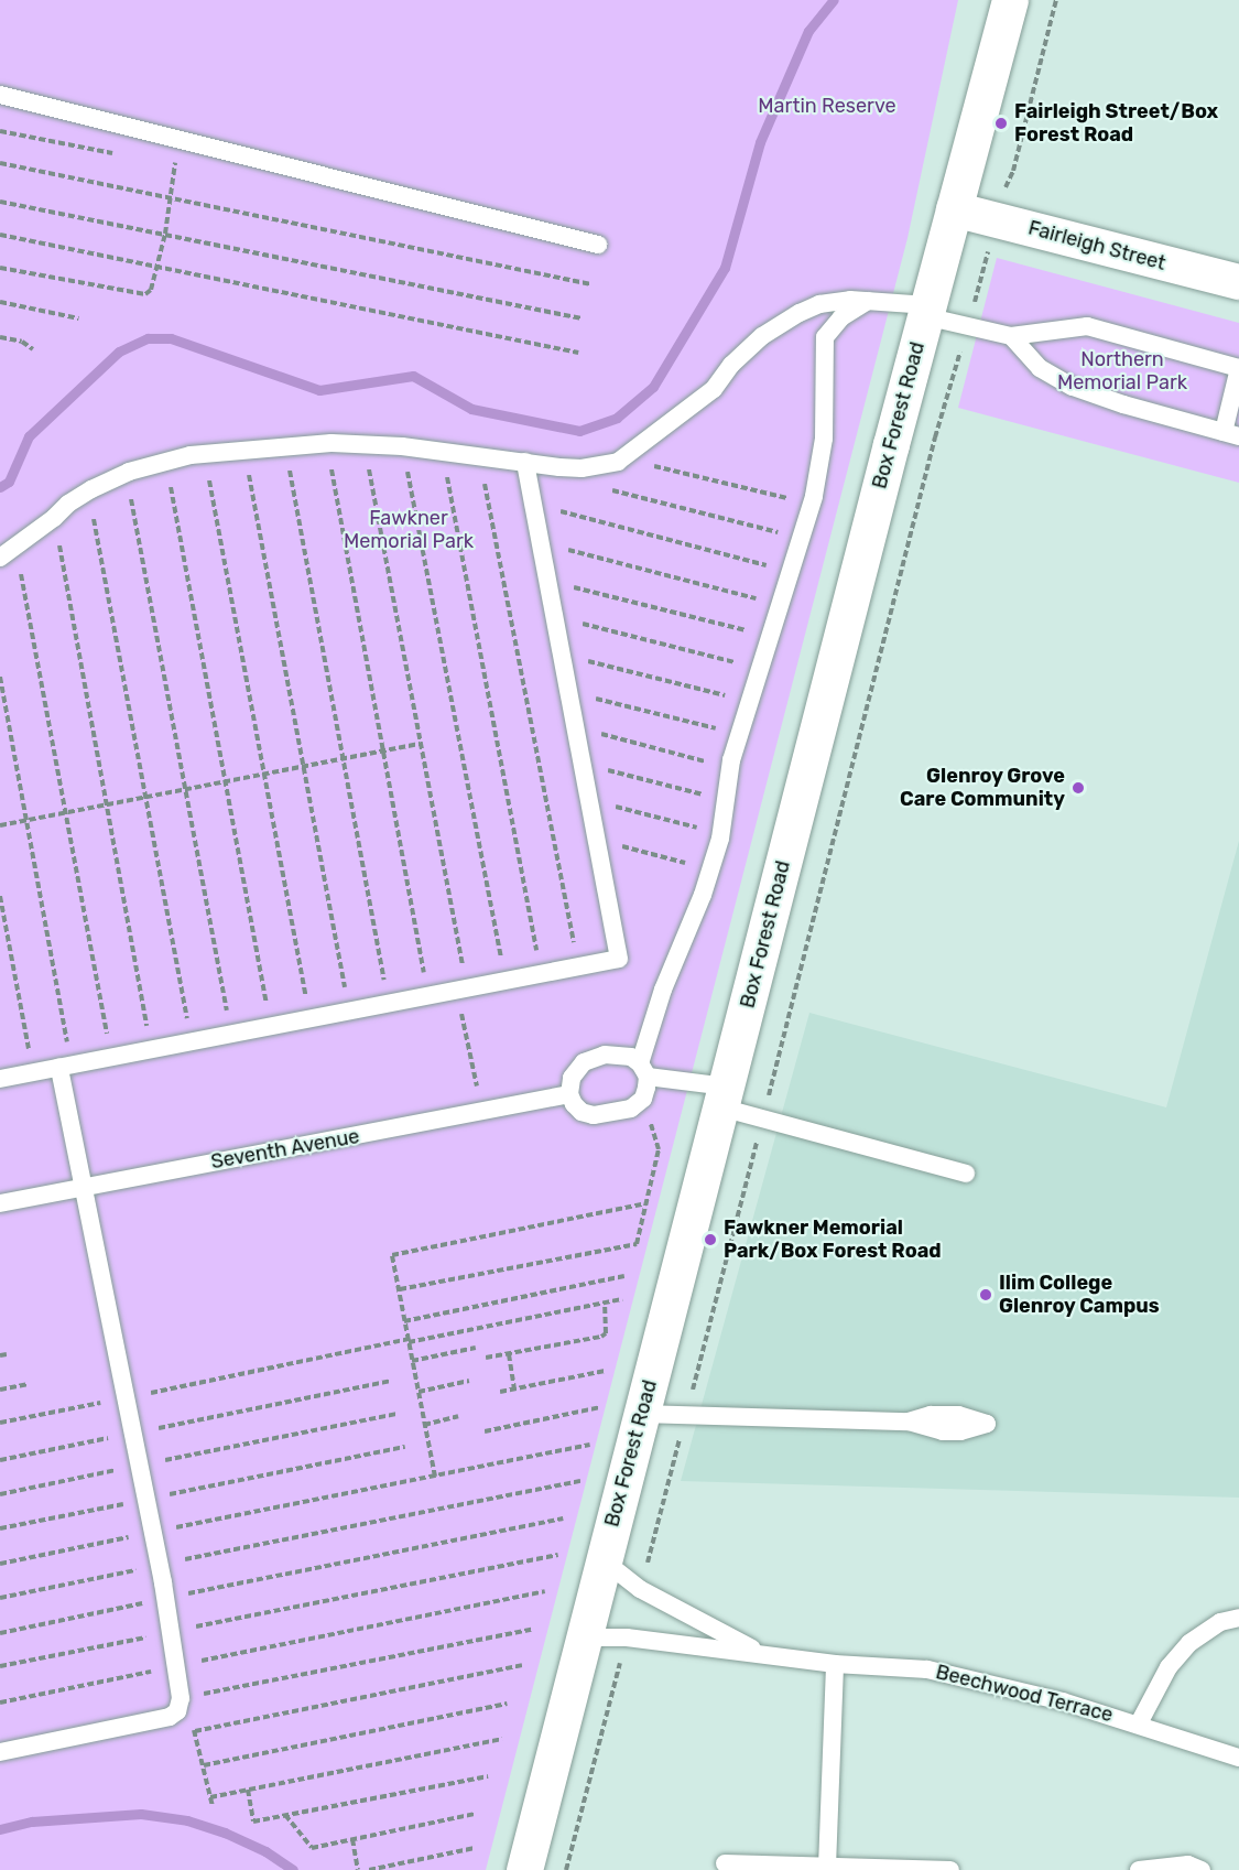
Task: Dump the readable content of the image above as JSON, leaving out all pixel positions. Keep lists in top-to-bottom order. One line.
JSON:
{"streets":{"street":["Fairleigh Street","Box Forest Road"],"lane":["Seventh Avenue","Beechwood Terrace"]},"crossings":[["Fairleigh Street","Box Forest Road"],["Box Forest Road","Beechwood Terrace"]],"parks":["Martin Reserve","Northern Memorial Park","Fawkner Memorial Park"],"places":["Fairleigh Street/Box Forest Road","Glenroy Grove Care Community","Fawkner Memorial Park/Box Forest Road","Ilim College Glenroy Campus"]}
